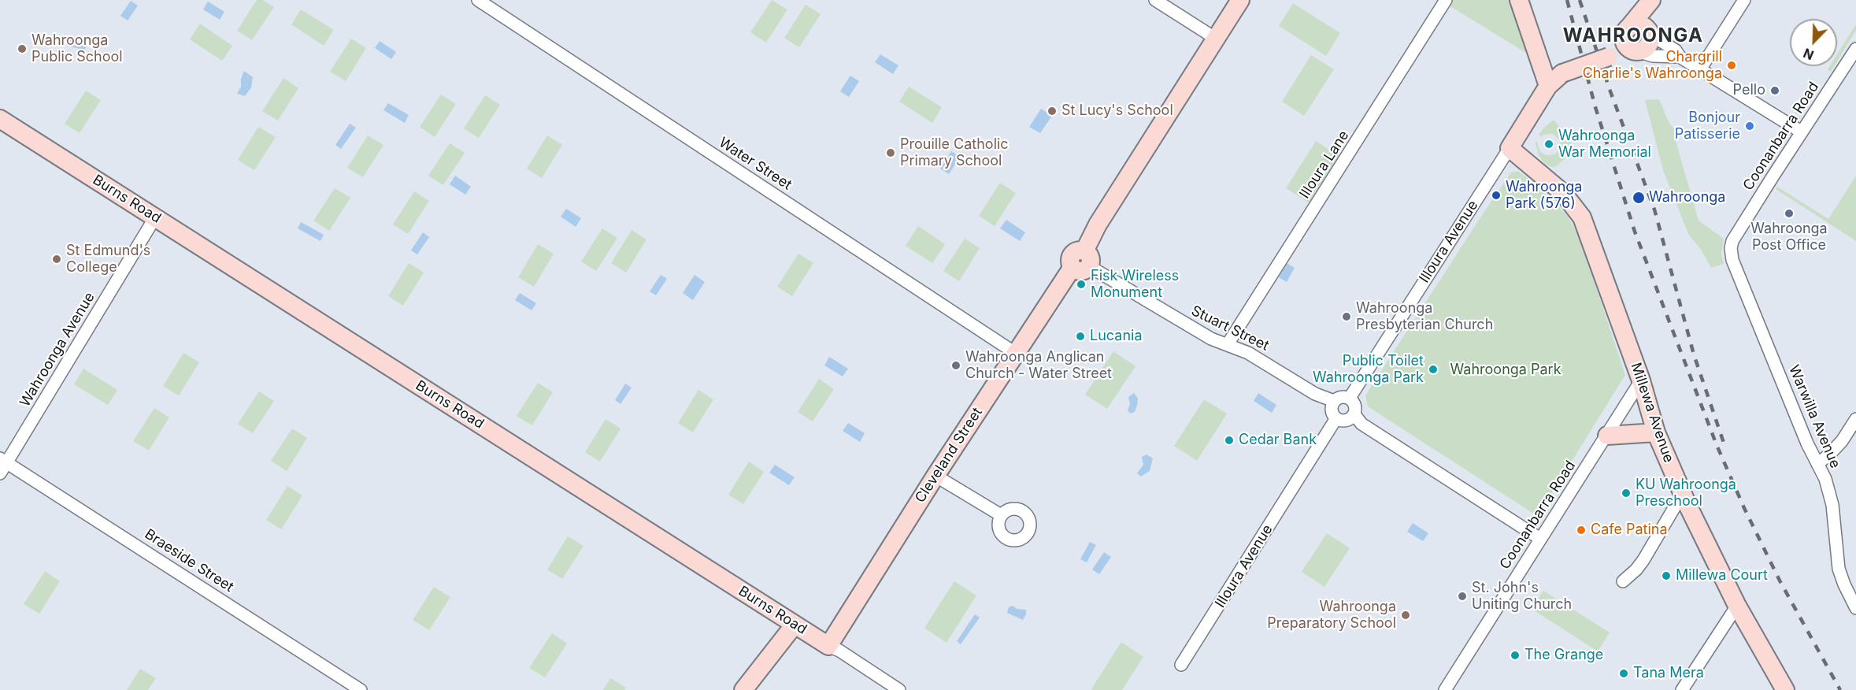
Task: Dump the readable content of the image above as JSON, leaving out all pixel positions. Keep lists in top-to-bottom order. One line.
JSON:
{"streets":{"street":["Coonanbarra Road","Water Street","Illoura Lane","Burns Road","Illoura Avenue","Stuart Street","Wahroonga Avenue","Millewa Avenue","Warwilla Avenue","Cleveland Street","Braeside Street"]},"crossings":[["Coonanbarra Road","Millewa Avenue"],["Coonanbarra Road","Warwilla Avenue"],["Water Street","Cleveland Street"],["Illoura Lane","Stuart Street"],["Burns Road","Wahroonga Avenue"],["Burns Road","Cleveland Street"],["Illoura Avenue","Stuart Street"],["Illoura Avenue","Millewa Avenue"],["Stuart Street","Cleveland Street"],["Wahroonga Avenue","Braeside Street"]],"districts":["WAHROONGA"],"parks":["Wahroonga Park"],"places":["Wahroonga Public School","Chargrill Charlie's Wahroonga","Pello","St Lucy's School","Bonjour Patisserie","Wahroonga War Memorial","Prouille Catholic Primary School","Wahroonga Park (576)","Wahroonga","Wahroonga Post Office","St Edmund's College","Fisk Wireless Monument","Wahroonga Presbyterian Church","Lucania","Wahroonga Anglican Church - Water Street","Public Toilet Wahroonga Park","Cedar Bank","KU Wahroonga Preschool","Cafe Patina","Millewa Court","St. John's Uniting Church","Wahroonga Preparatory School","The Grange","Tana Mera"],"north":"bottom left"}
